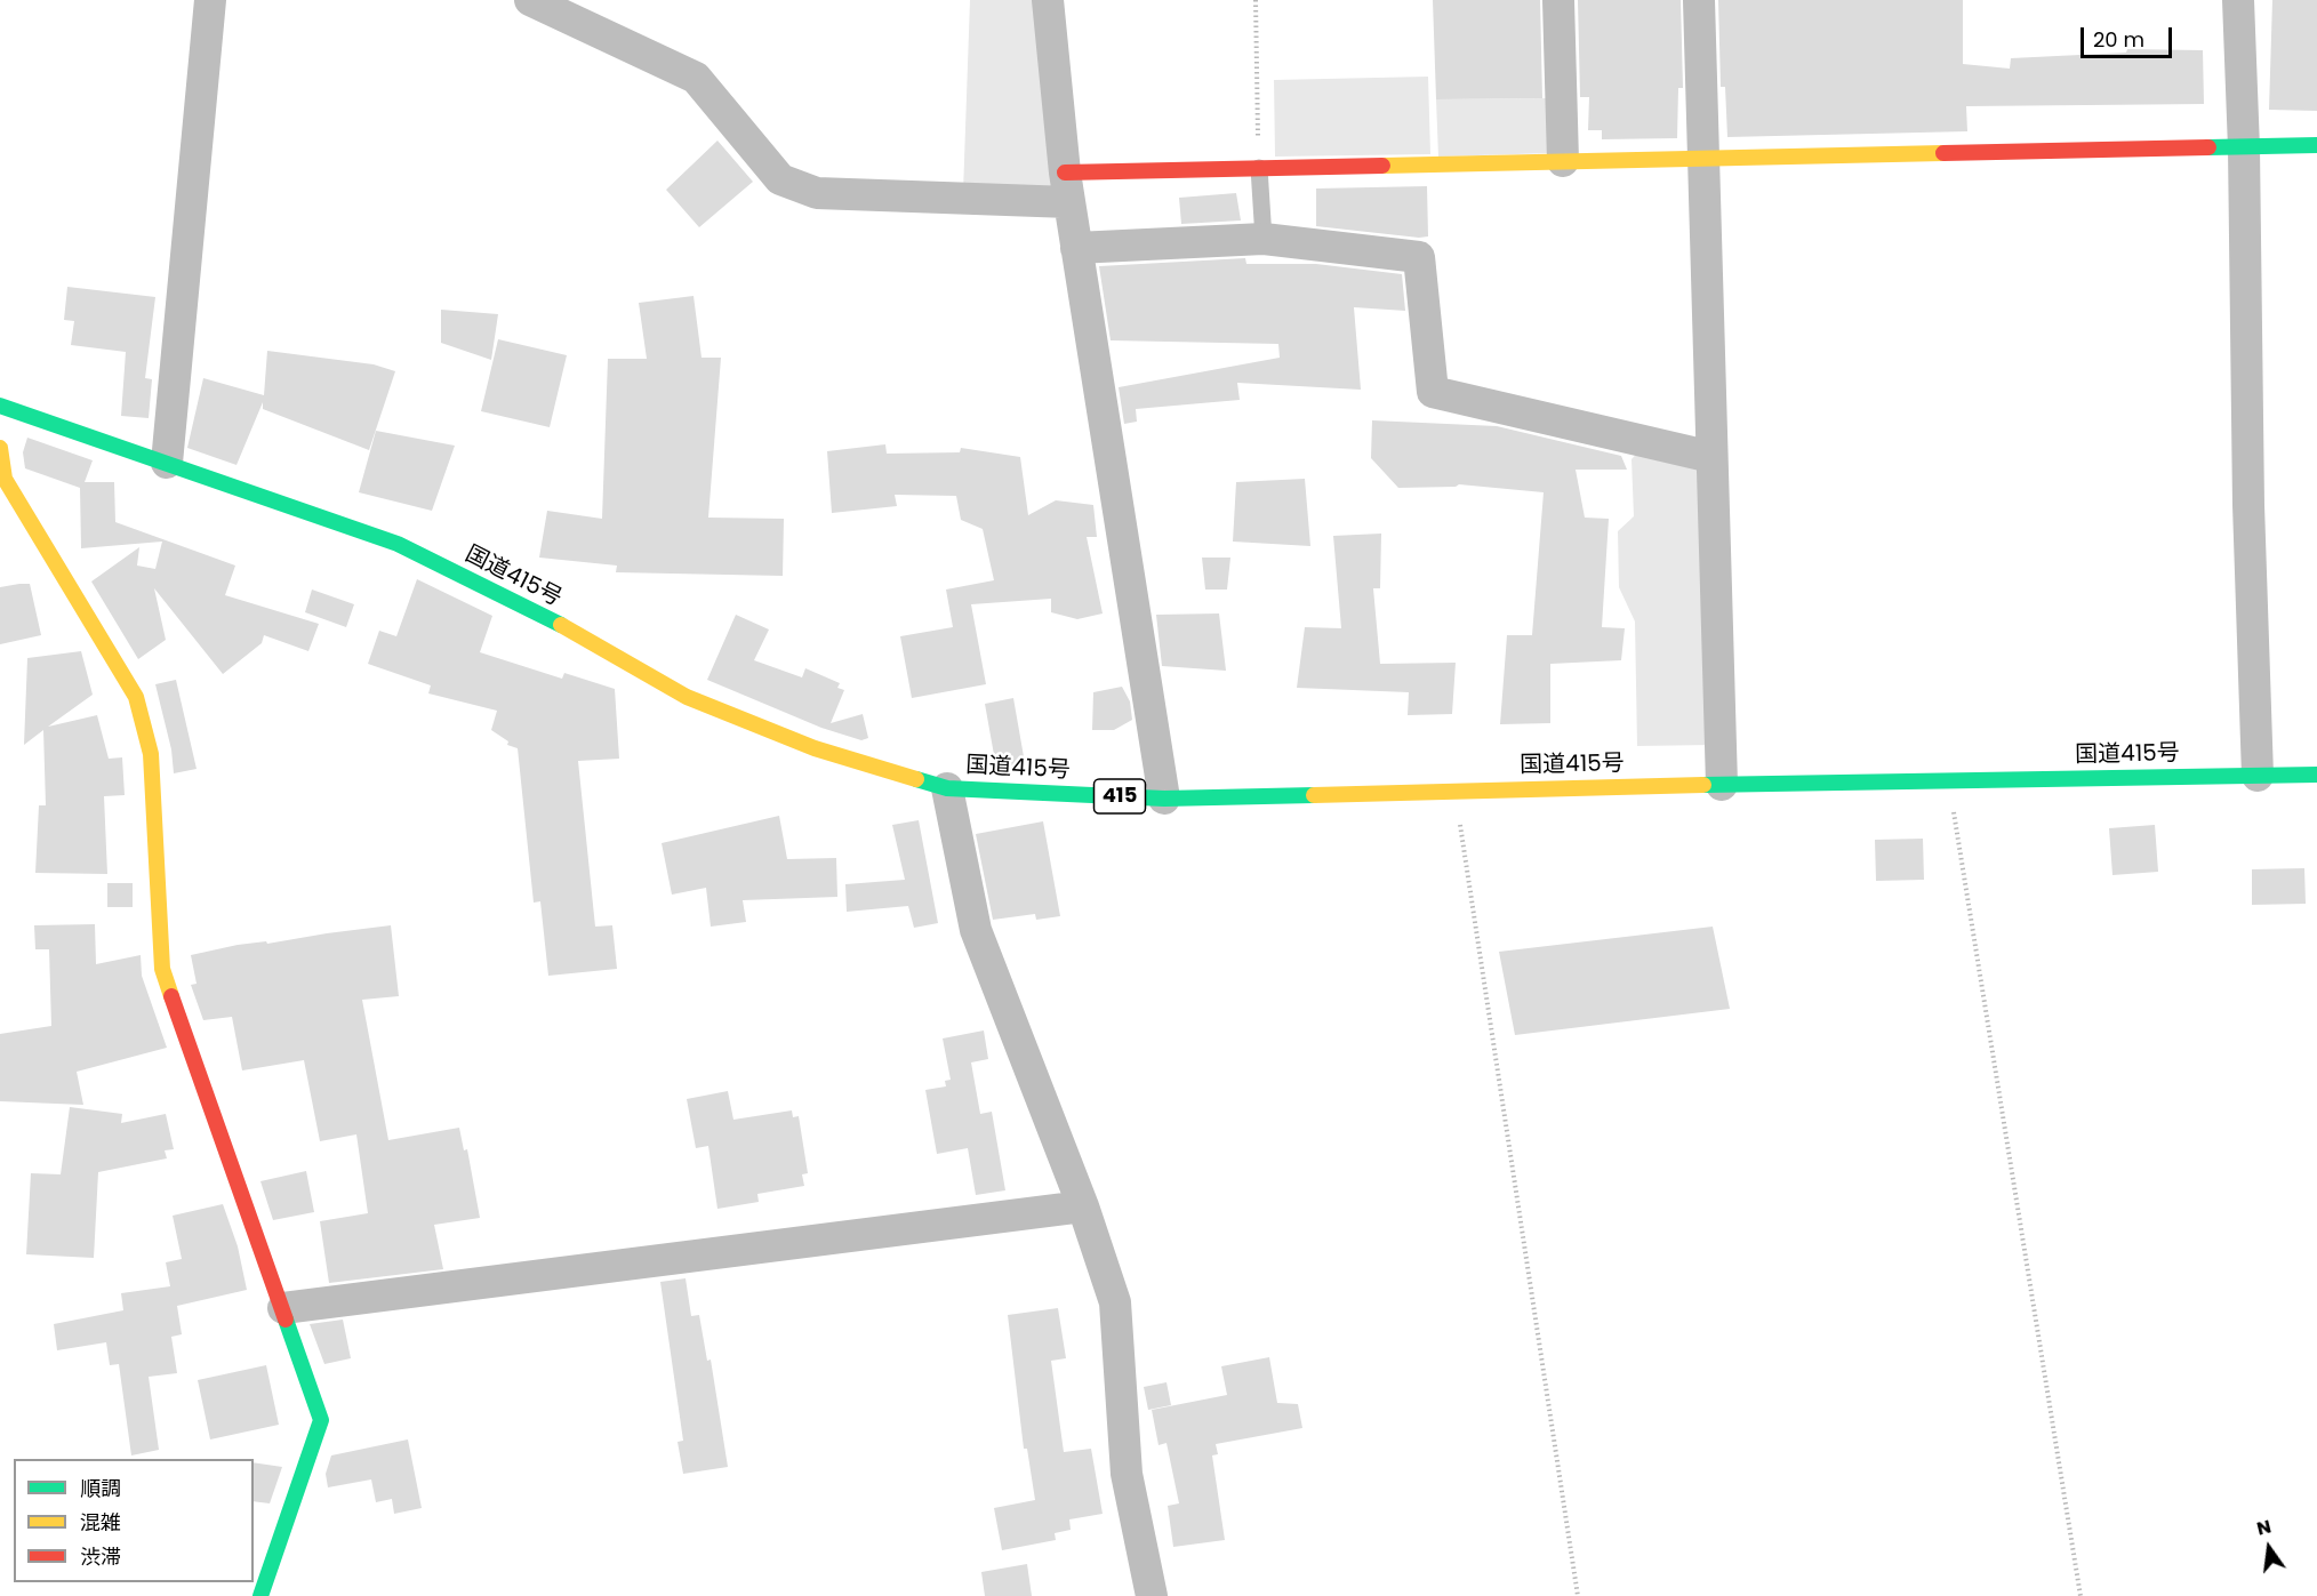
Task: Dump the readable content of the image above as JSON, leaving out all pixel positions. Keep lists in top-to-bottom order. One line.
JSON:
{"streets":{"main road":["国道415号","415"]},"legend":["順調","混雑","渋滞"],"scale_bar":"20 m","north":"top"}
